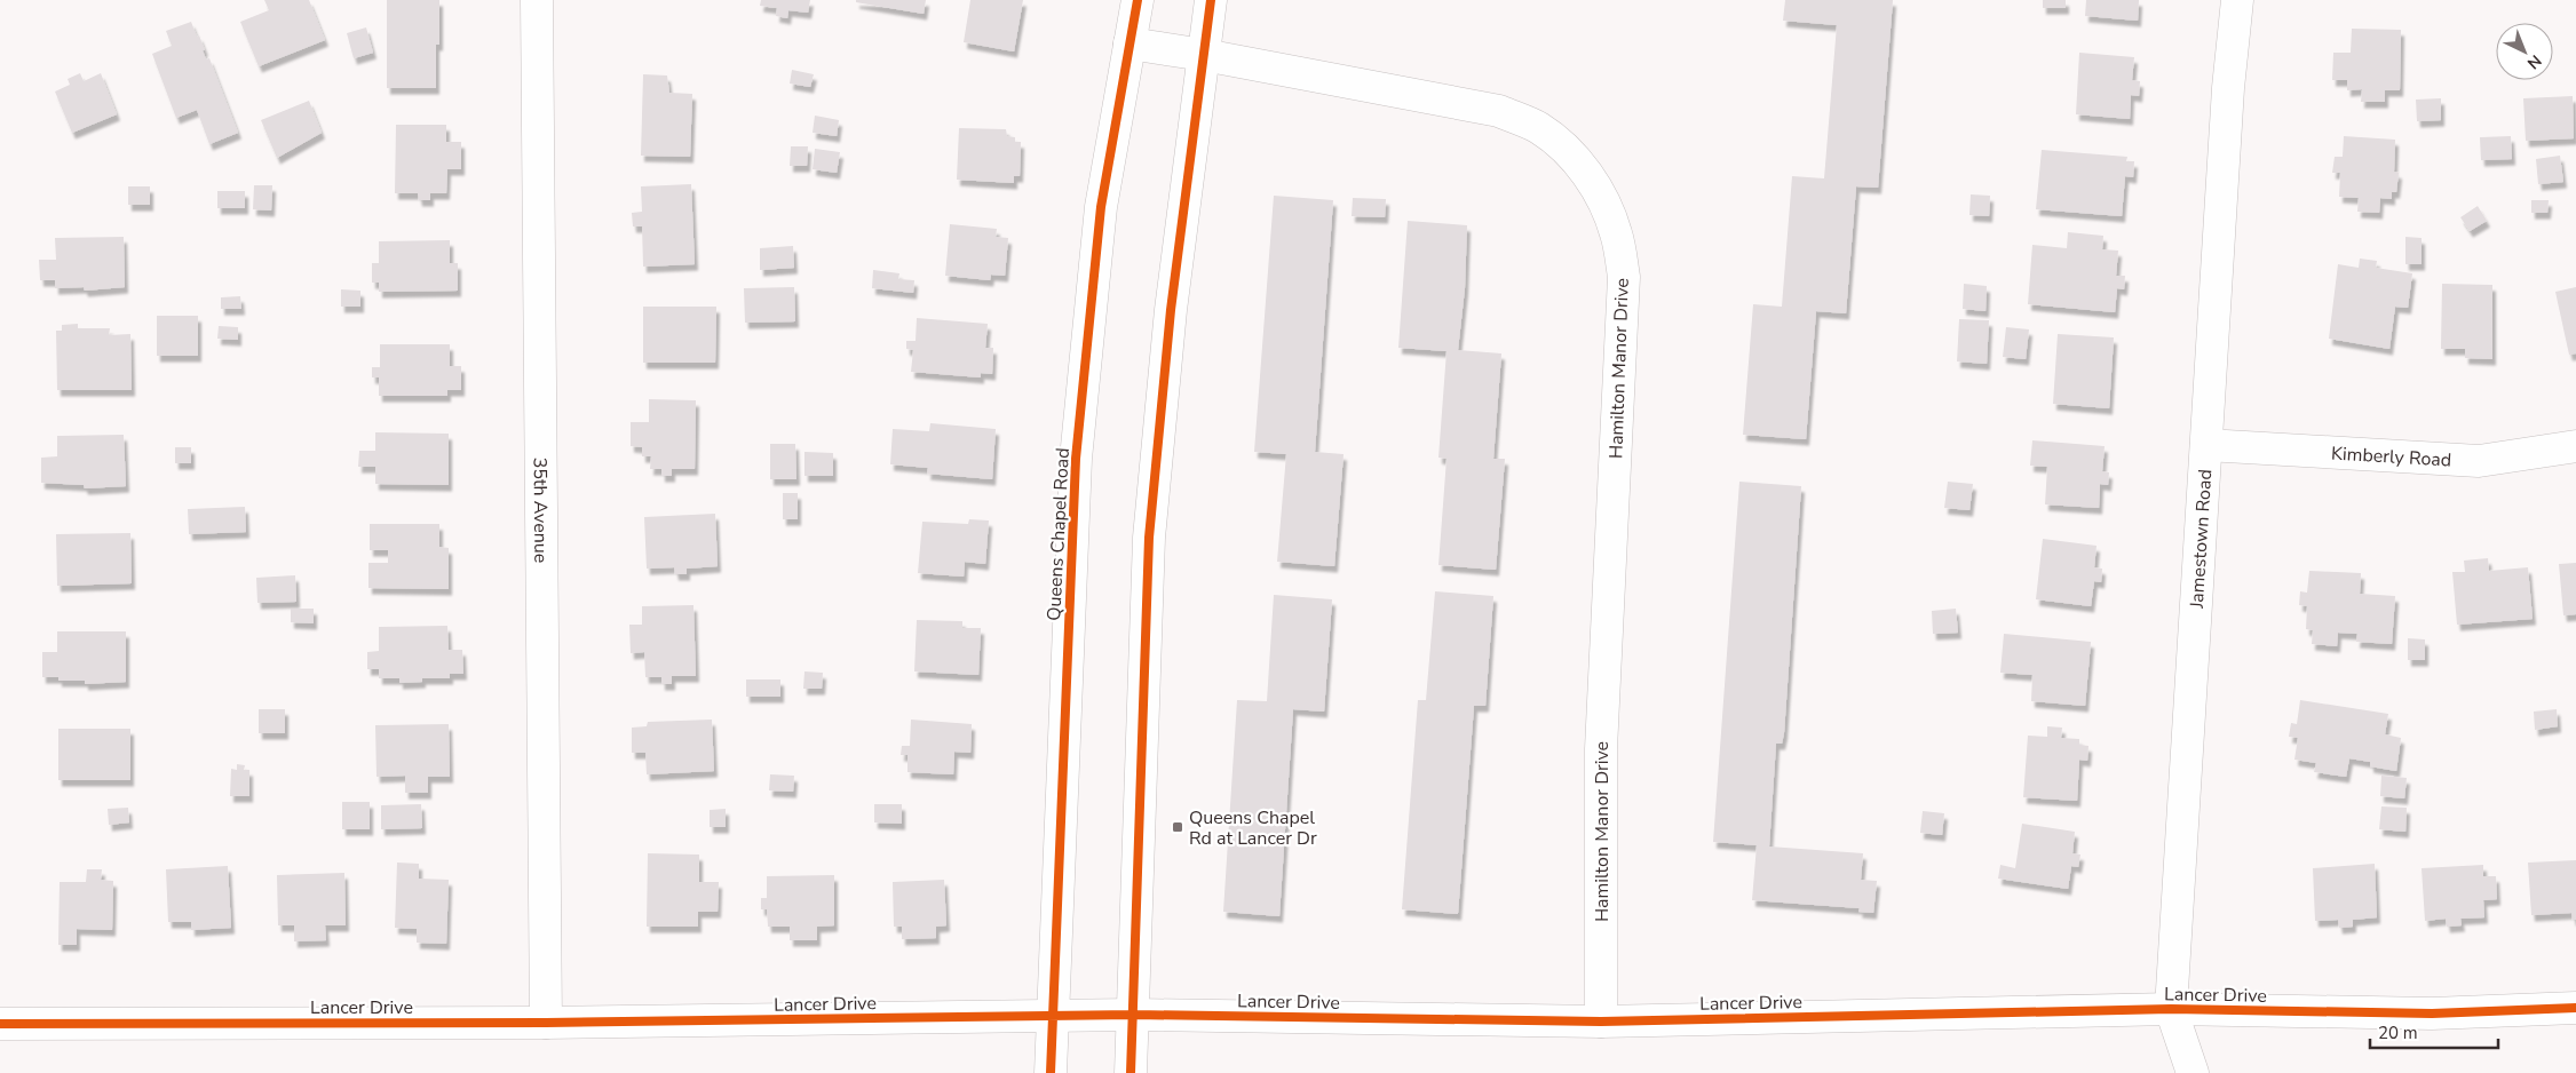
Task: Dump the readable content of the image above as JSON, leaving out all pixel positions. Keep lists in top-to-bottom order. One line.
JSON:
{"streets":{"street":["Hamilton Manor Drive","Kimberly Road","35th Avenue","Queens Chapel Road","Jamestown Road","Lancer Drive"]},"crossings":[["Hamilton Manor Drive","Queens Chapel Road"],["Hamilton Manor Drive","Lancer Drive"],["Kimberly Road","Jamestown Road"],["35th Avenue","Lancer Drive"],["Queens Chapel Road","Lancer Drive"],["Jamestown Road","Lancer Drive"]],"places":{"transit":["Queens Chapel Rd at Lancer Dr"]},"scale_bar":"20 m","north":"bottom right"}
